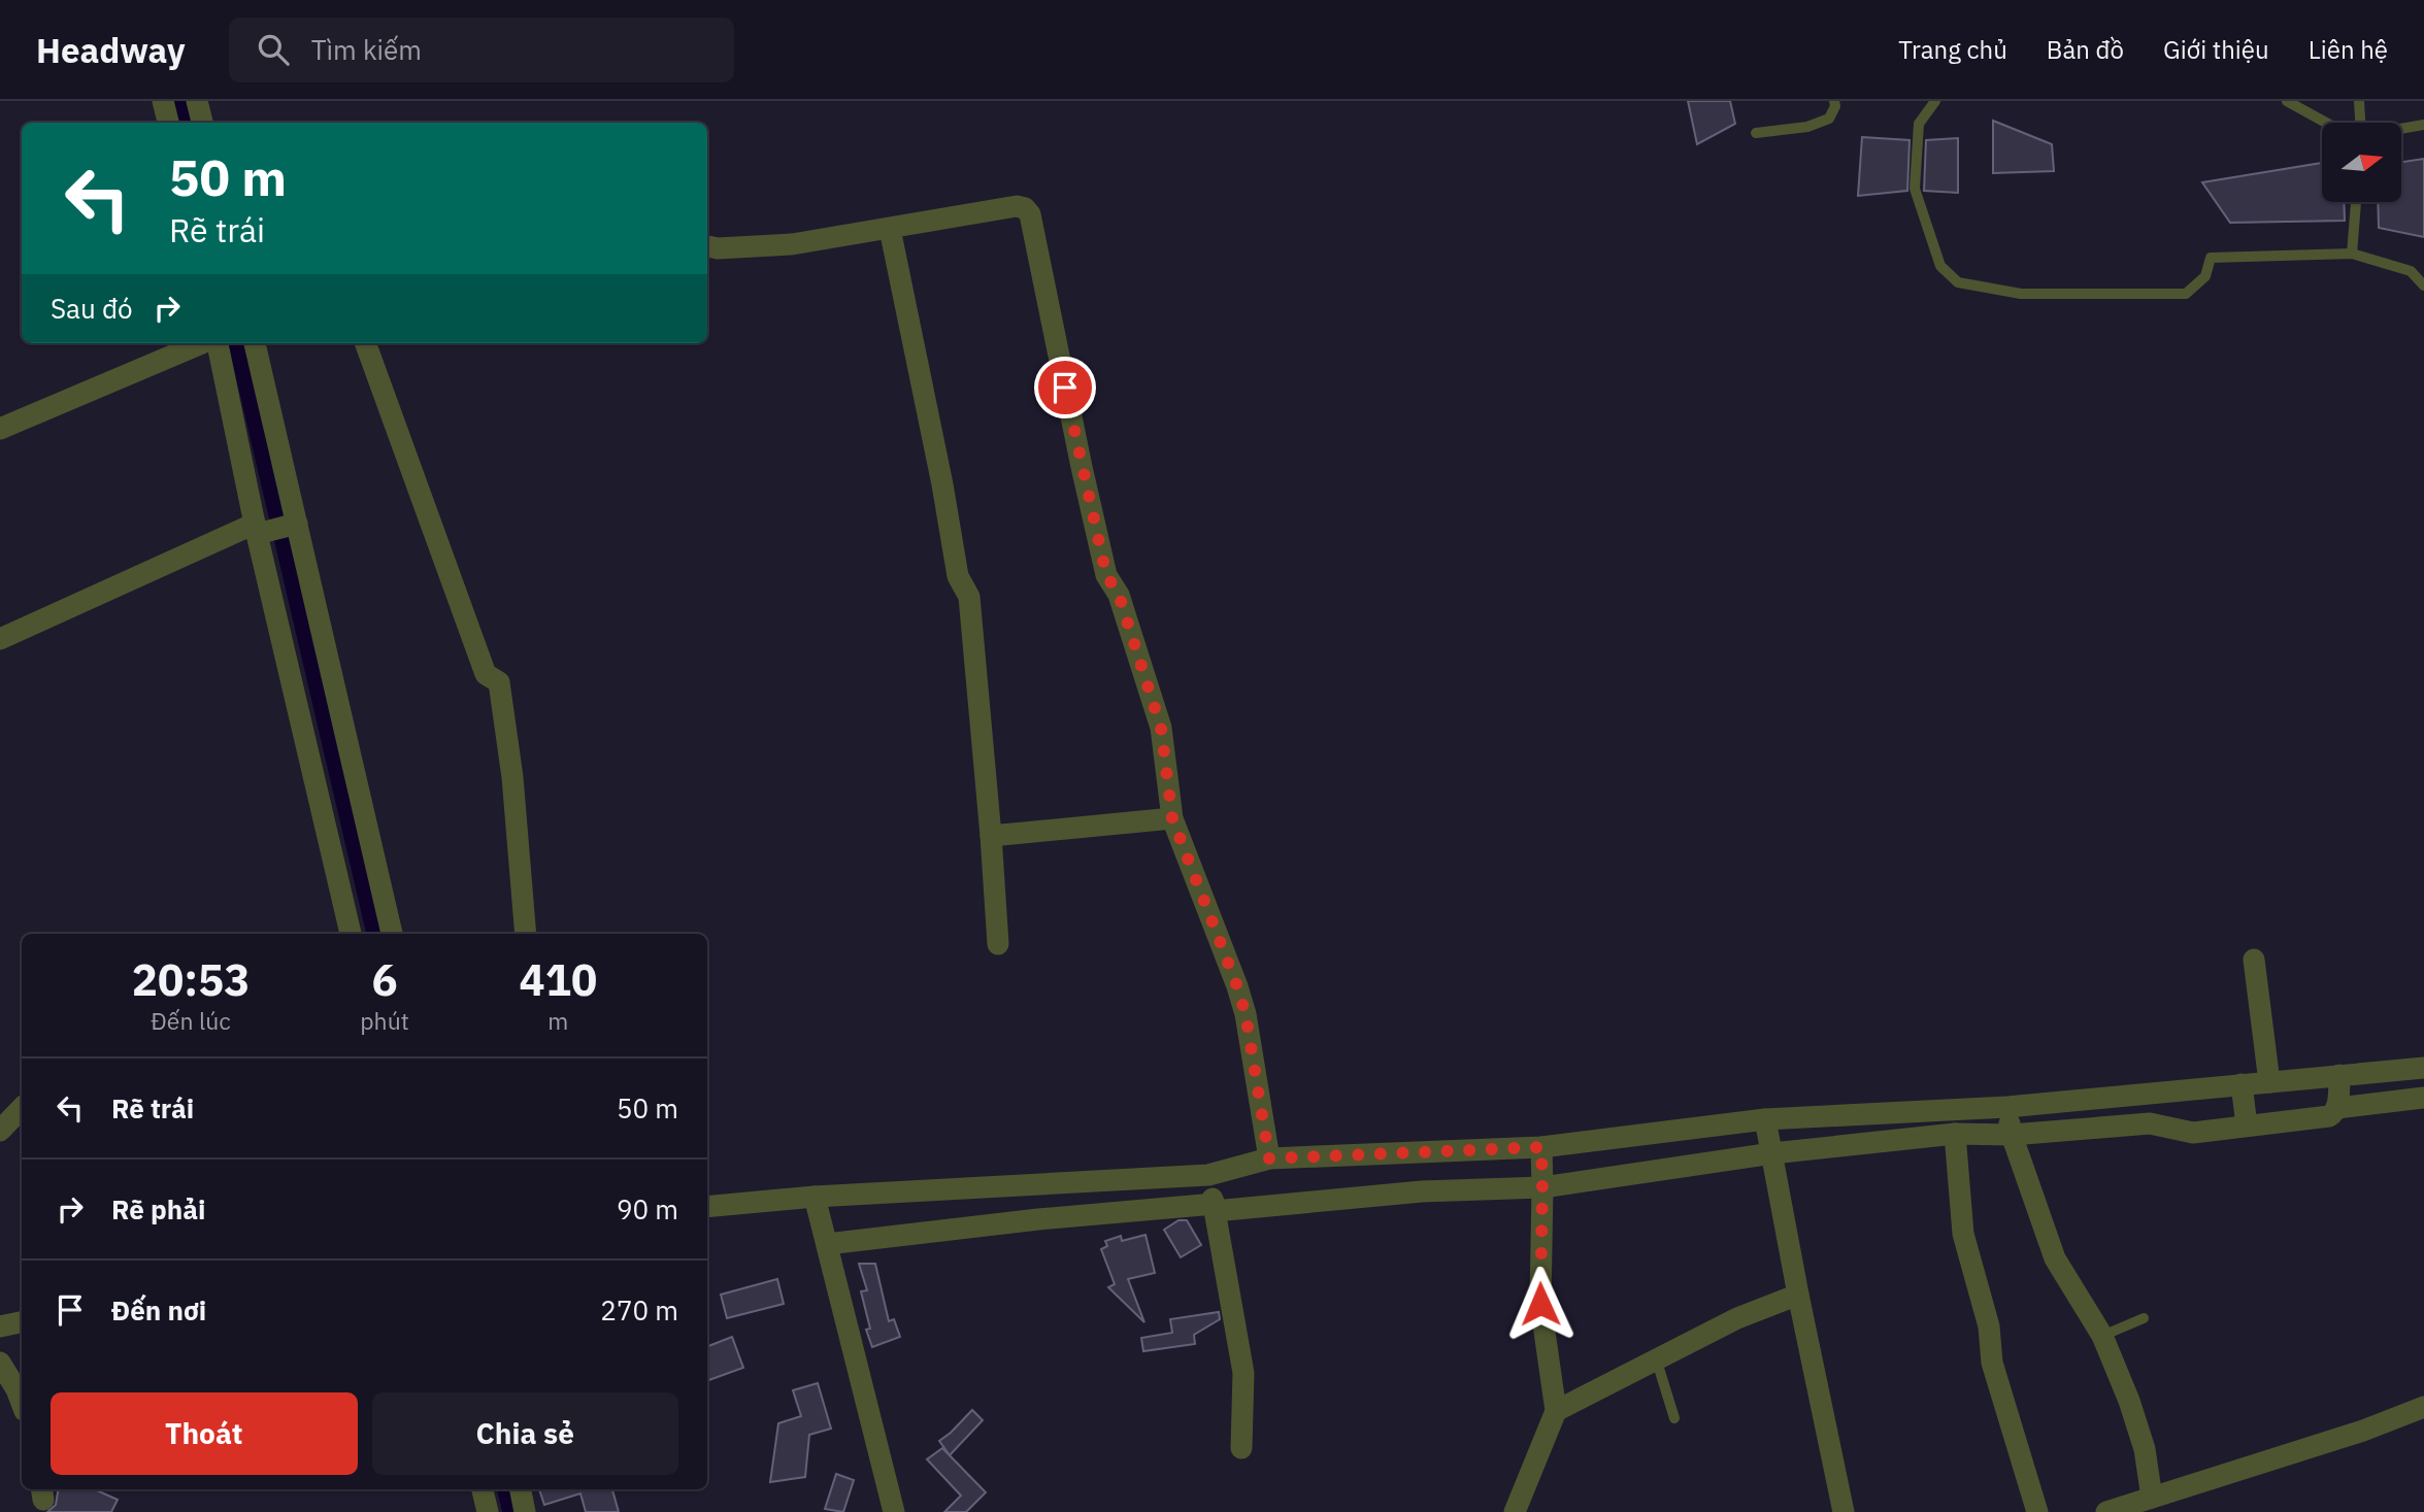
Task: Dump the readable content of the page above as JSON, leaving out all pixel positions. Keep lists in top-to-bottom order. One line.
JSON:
{"north":"right","page":{"header":"Headway","search":"Tìm kiếm","nav":["Trang chủ","Bản đồ","Giới thiệu","Liên hệ"],"turn":["50 m","Rẽ trái"],"then":"Sau đó","eta":["20:53","Đến lúc","6","phút","410","m"],"list":[{"name":"Rẽ trái","value":"50 m"},{"name":"Rẽ phải","value":"90 m"},{"name":"Đến nơi","value":"270 m"}],"buttons":["Thoát","Chia sẻ"]}}
